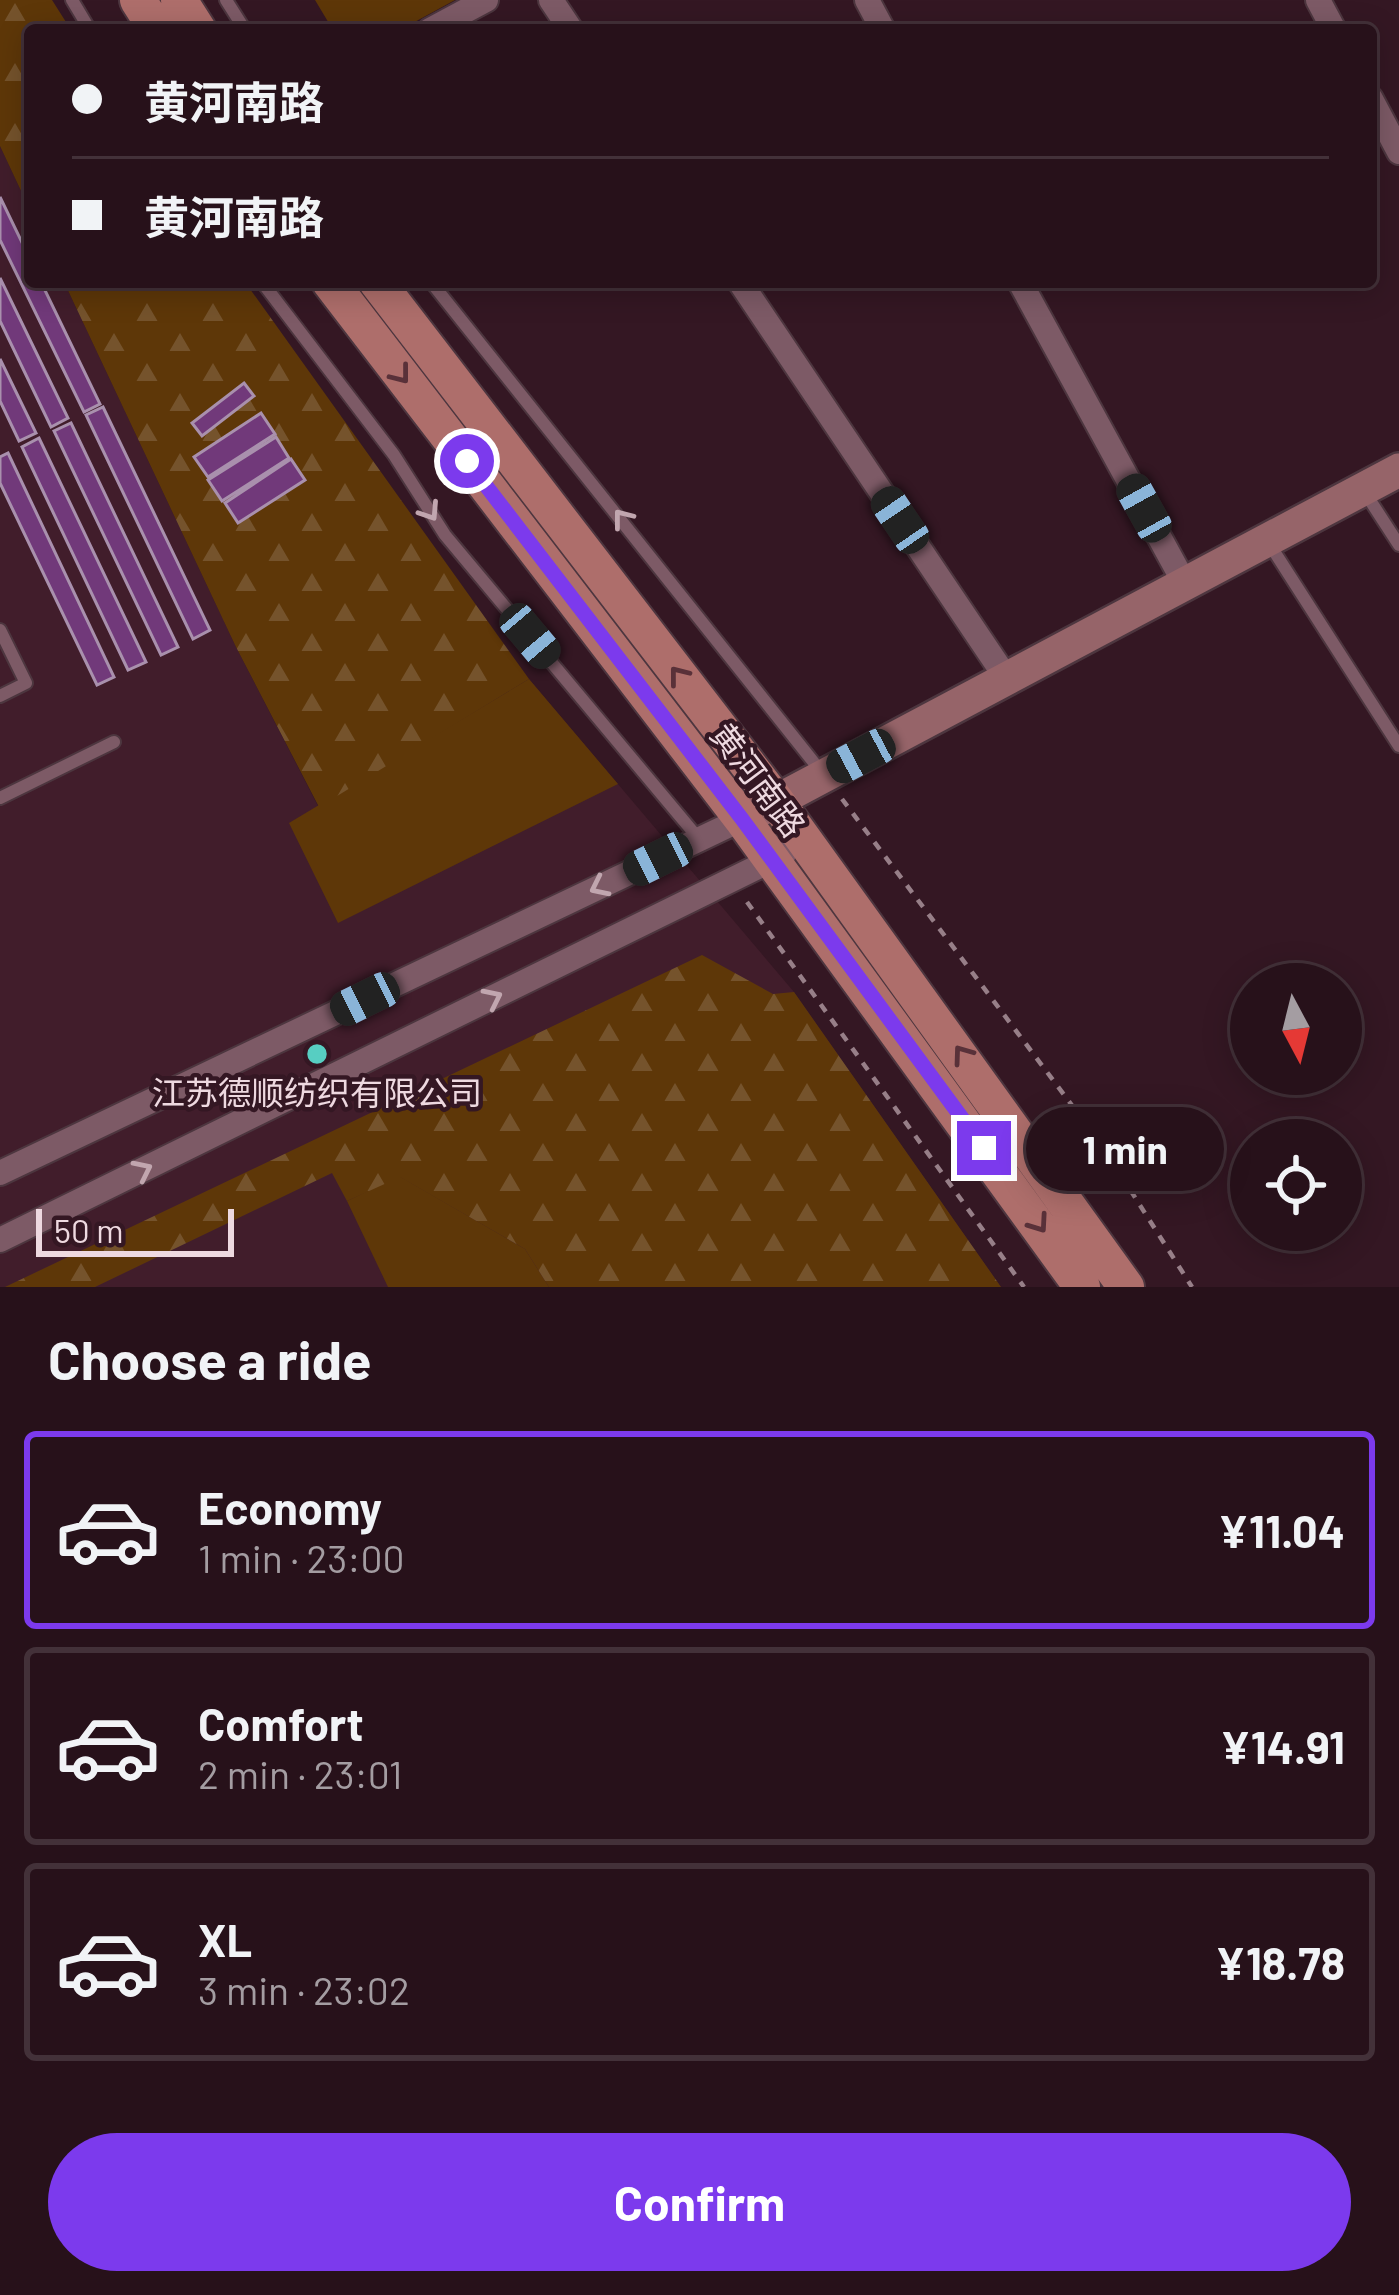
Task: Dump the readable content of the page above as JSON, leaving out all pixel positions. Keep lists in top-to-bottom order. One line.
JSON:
{"streets":{"main road":["黄河南路"]},"places":["江苏德顺纺织有限公司"],"scale_bar":"50 m","north":"bottom","page":{"banner":["黄河南路","黄河南路"],"bubble":"1 min","scale":"50 m","heading":"Choose a ride","list":[{"name":"Economy","note":"1 min · 23:00","value":"¥11.04"},{"name":"Comfort","note":"2 min · 23:01","value":"¥14.91"},{"name":"XL","note":"3 min · 23:02","value":"¥18.78"}],"buttons":"Confirm"}}
